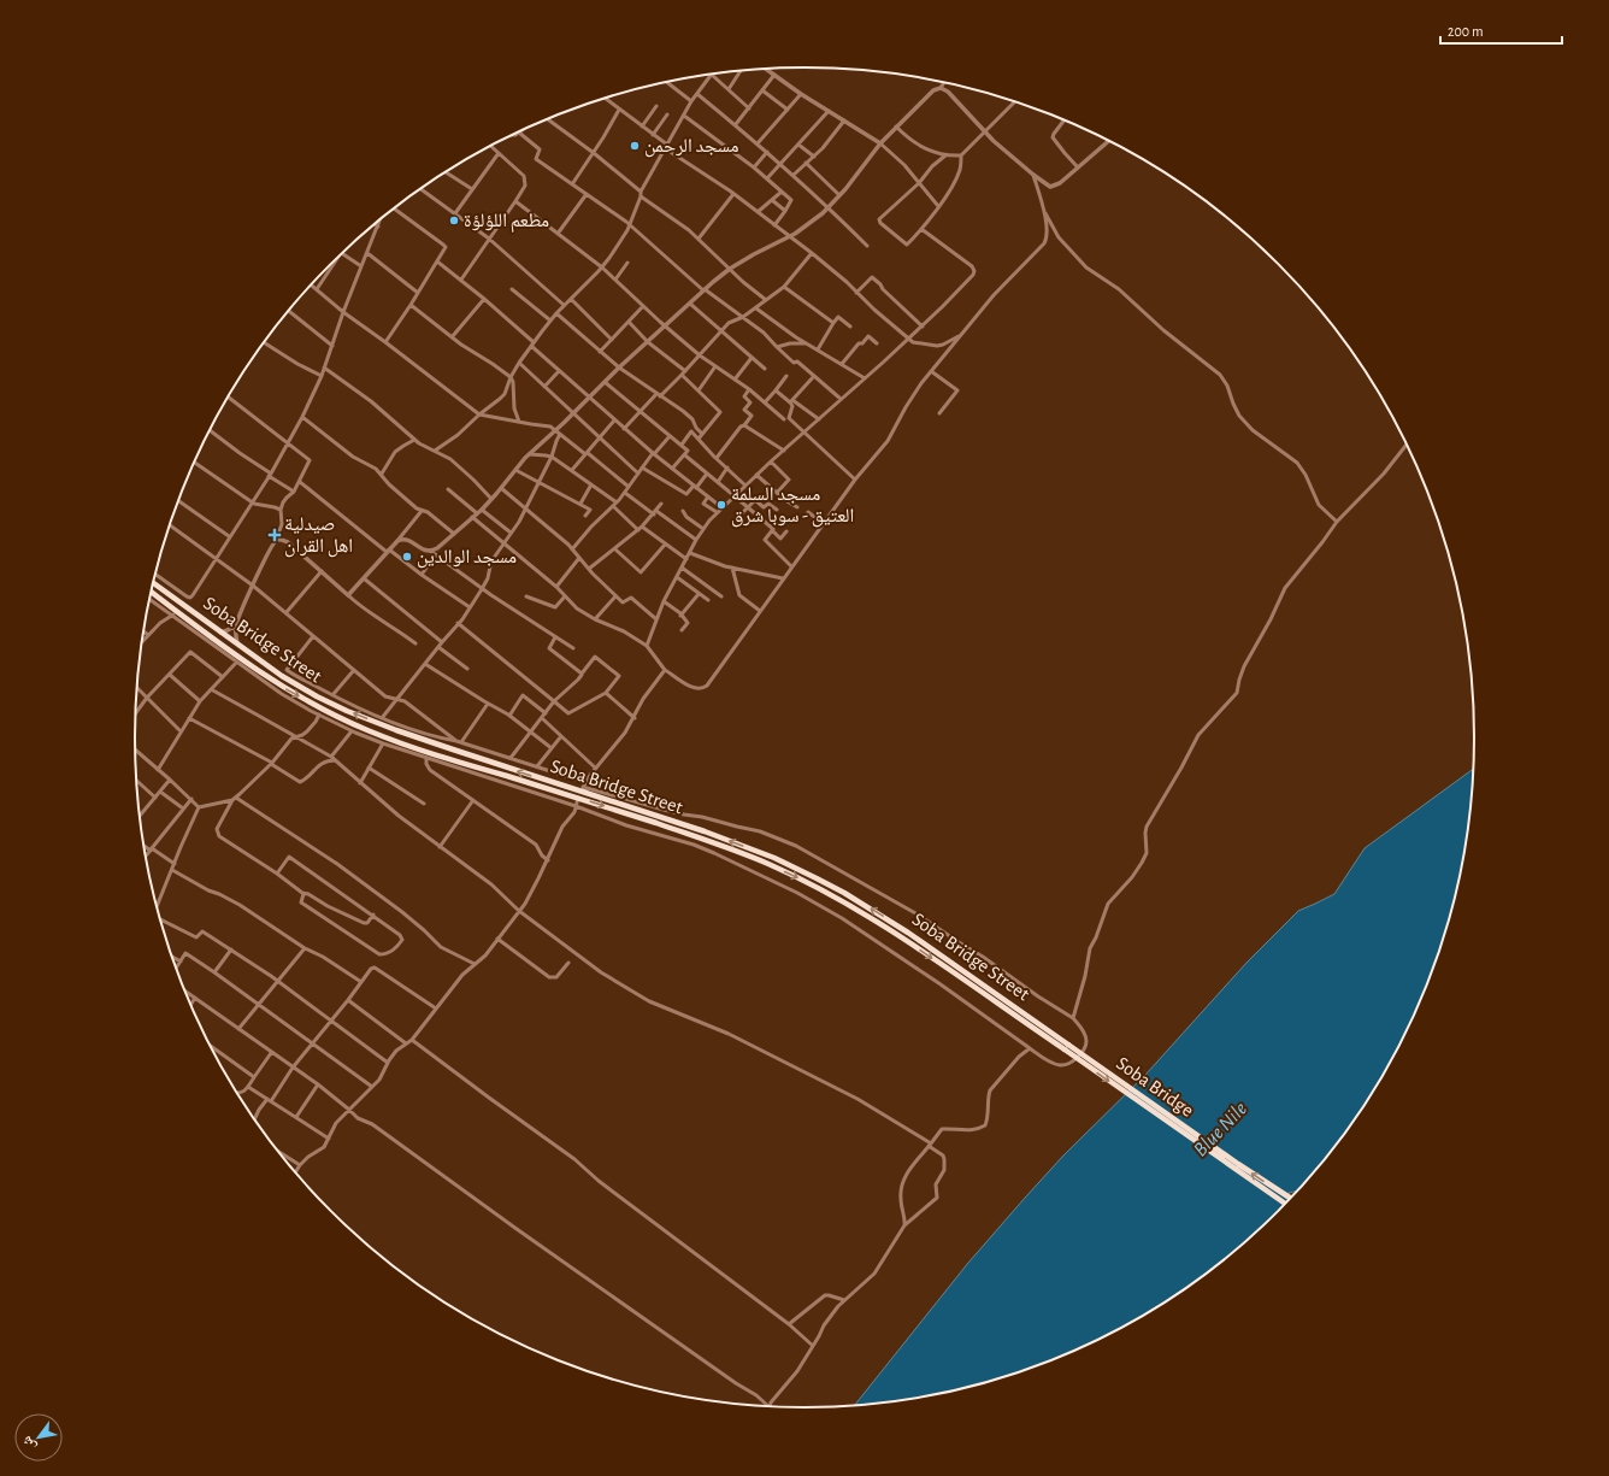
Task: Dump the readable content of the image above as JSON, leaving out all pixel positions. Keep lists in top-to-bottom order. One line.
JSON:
{"streets":{"highway":["Soba Bridge Street","Soba Bridge"]},"crossings":[["Soba Bridge Street","Soba Bridge"]],"water":["Blue Nile"],"places":{"other":["مسجد الرحمن","مطعم اللؤلؤة","مسجد السلمة العتيق - سوبا شرق","مسجد الوالدين"],"health":["صيدلية اهل القران"]},"scale_bar":"200 m","north":"bottom left"}
